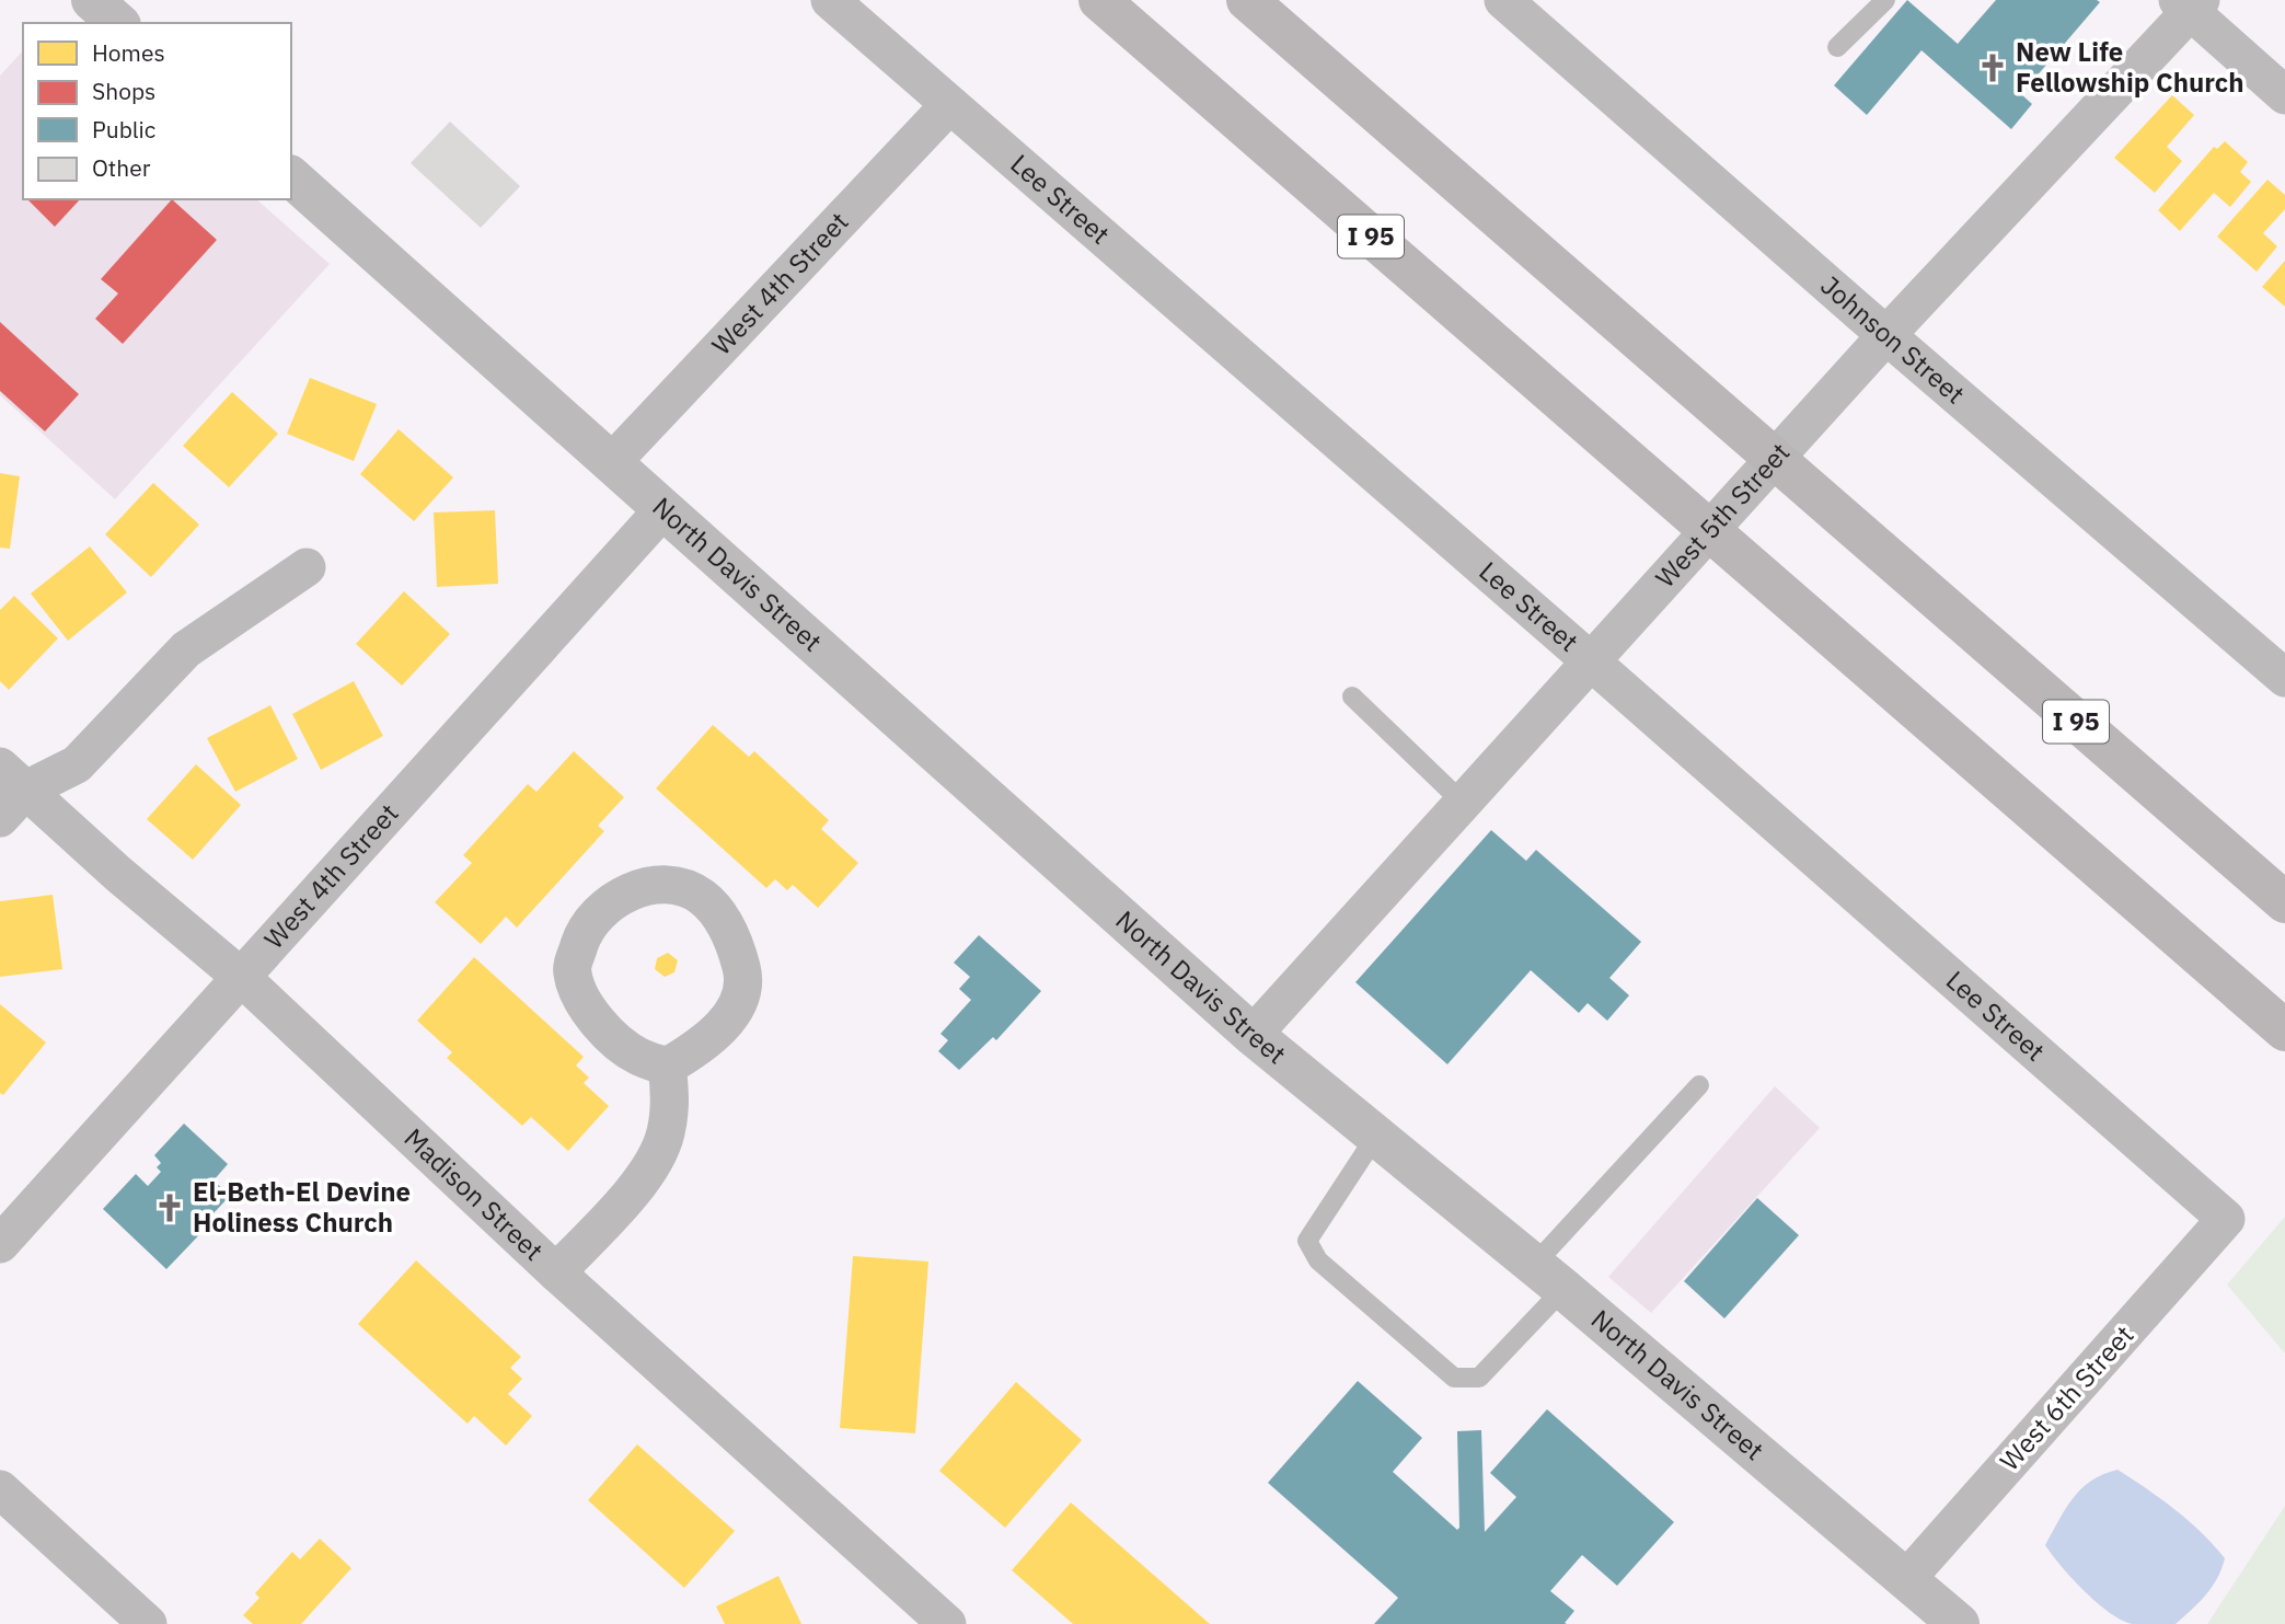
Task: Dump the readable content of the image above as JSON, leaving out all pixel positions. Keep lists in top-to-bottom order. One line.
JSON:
{"streets":{"highway":["I 95"],"street":["Lee Street","West 4th Street","Johnson Street","West 5th Street","North Davis Street","Madison Street","West 6th Street"]},"crossings":[["Lee Street","West 4th Street"],["Lee Street","West 5th Street"],["Lee Street","West 6th Street"],["West 4th Street","North Davis Street"],["West 4th Street","Madison Street"],["Johnson Street","West 5th Street"],["West 5th Street","North Davis Street"],["North Davis Street","West 6th Street"]],"places":{"church":["New Life Fellowship Church","El-Beth-El Devine Holiness Church"]},"legend":["Homes","Shops","Public","Other"]}
